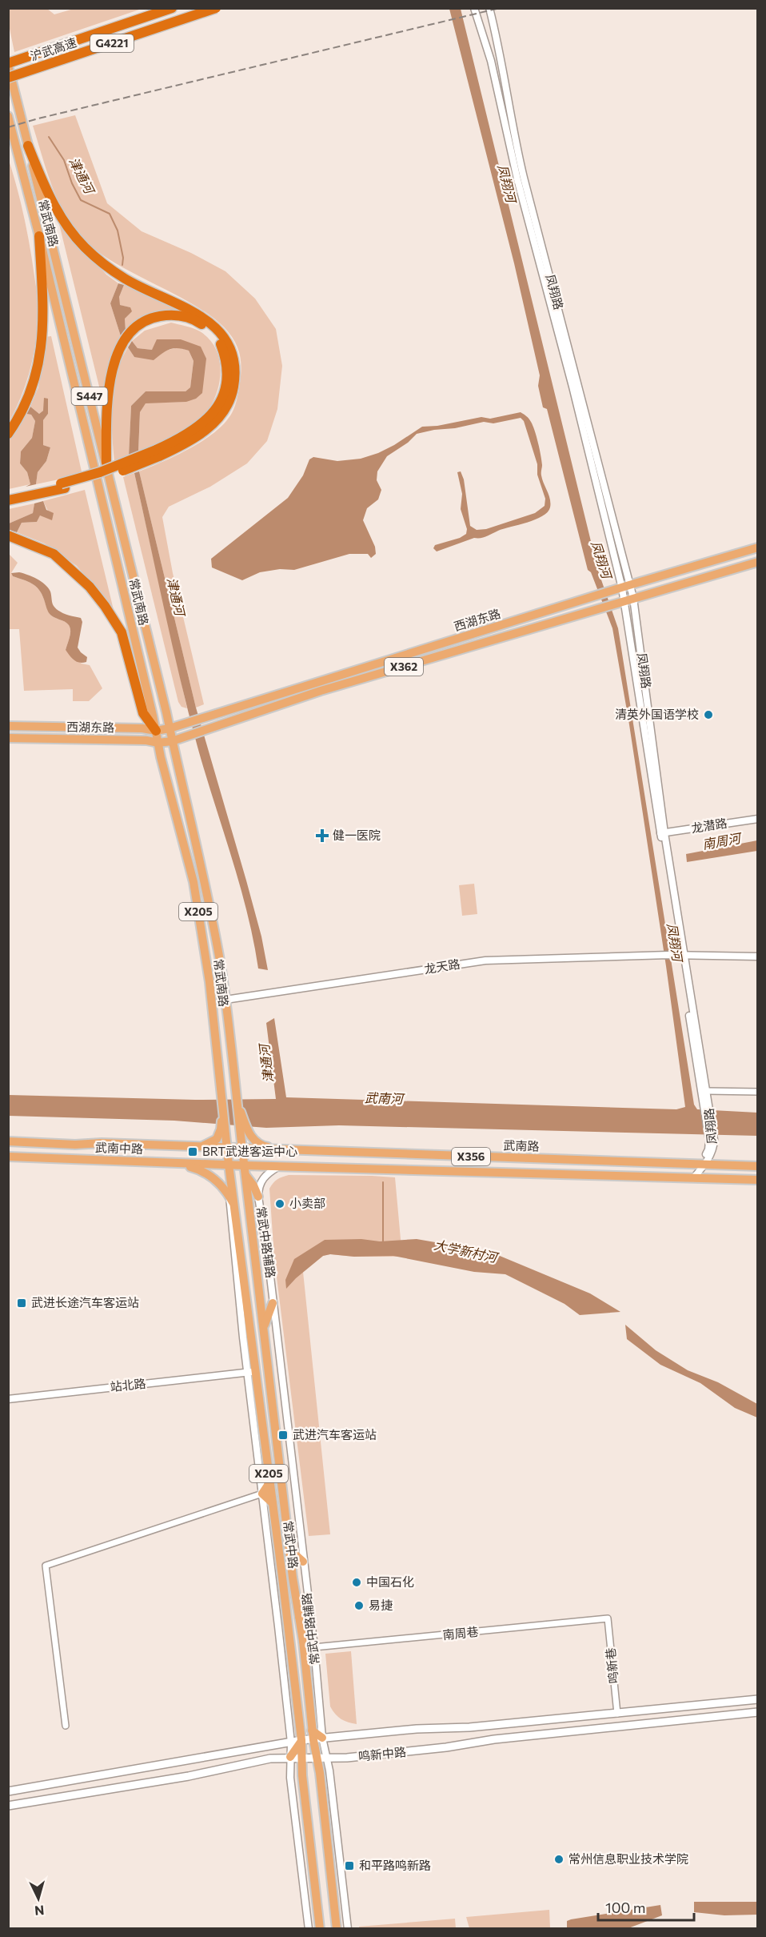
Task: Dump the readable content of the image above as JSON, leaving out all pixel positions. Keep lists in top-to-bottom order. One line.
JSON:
{"streets":{"highway":["G4221","沪武高速"],"main road":["常武南路","S447","西湖东路","X362","X205","武南路","武南中路","X356","常武中路","鸣新中路"],"street":["凤翔路","龙潜路","龙天路","常武中路辅路","站北路","南周巷","鸣新巷"]},"crossings":[["沪武高速","常武南路"],["常武南路","西湖东路"],["常武南路","X362"],["常武南路","X205"],["常武南路","龙天路"],["凤翔路","西湖东路"],["凤翔路","龙潜路"],["凤翔路","龙天路"],["凤翔路","武南路"],["凤翔路","X356"],["西湖东路","X362"],["西湖东路","X205"],["X362","X205"],["X205","武南路"],["X205","武南中路"],["X205","X356"],["X205","常武中路"],["武南路","武南中路"],["武南中路","X356"],["武南中路","常武中路"],["X356","常武中路辅路"],["X356","常武中路"],["常武中路辅路","常武中路"],["常武中路辅路","南周巷"],["常武中路辅路","鸣新中路"],["站北路","常武中路"],["常武中路","鸣新中路"],["南周巷","鸣新巷"],["鸣新巷","鸣新中路"]],"water":["津通河","凤翔河","南周河","武南河","大学新村河"],"places":{"other":["清英外国语学校","小卖部","中国石化","易捷","常州信息职业技术学院"],"health":["健一医院"],"transit":["BRT武进客运中心","武进长途汽车客运站","武进汽车客运站","和平路鸣新路"]},"scale_bar":"100 m","north":"bottom"}
